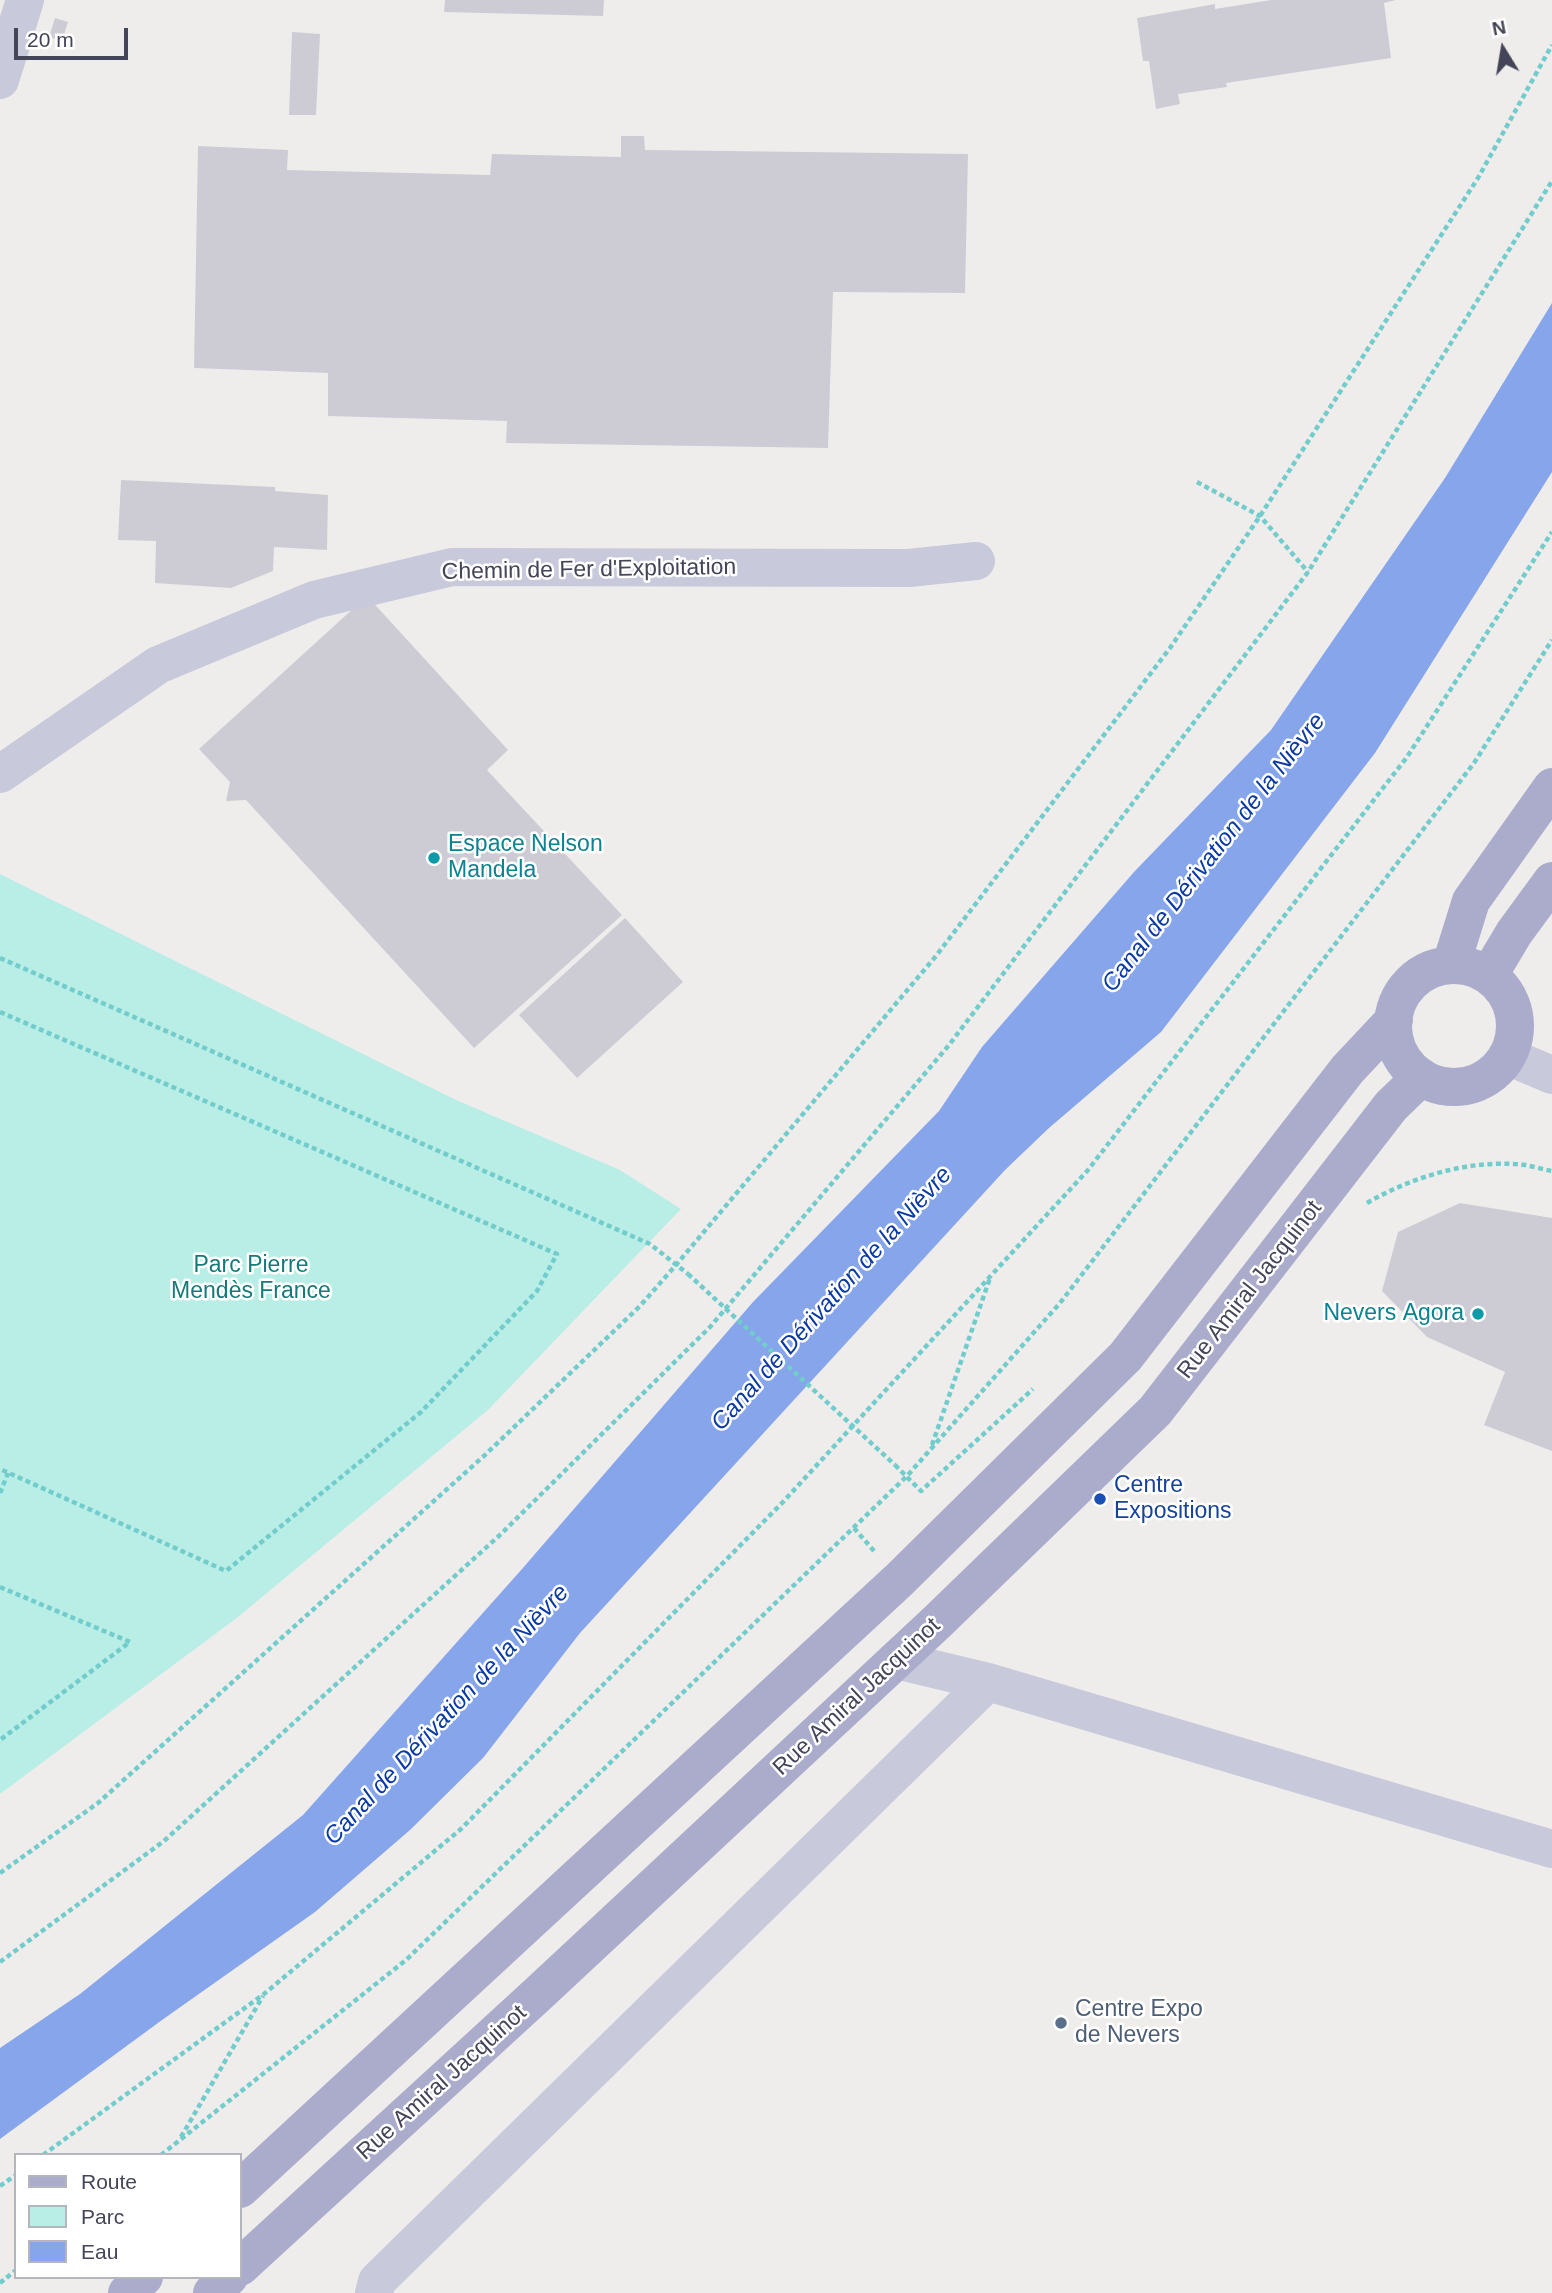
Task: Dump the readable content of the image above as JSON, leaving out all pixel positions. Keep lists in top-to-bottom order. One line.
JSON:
{"streets":{"main road":["Rue Amiral Jacquinot"],"street":["Chemin de Fer d'Exploitation"]},"water":["Canal de Dérivation de la Nièvre"],"parks":["Parc Pierre Mendès France"],"places":["Espace Nelson Mandela","Nevers Agora","Centre Expositions","Centre Expo de Nevers"],"legend":["Route","Parc","Eau"],"scale_bar":"20 m","north":"top"}
